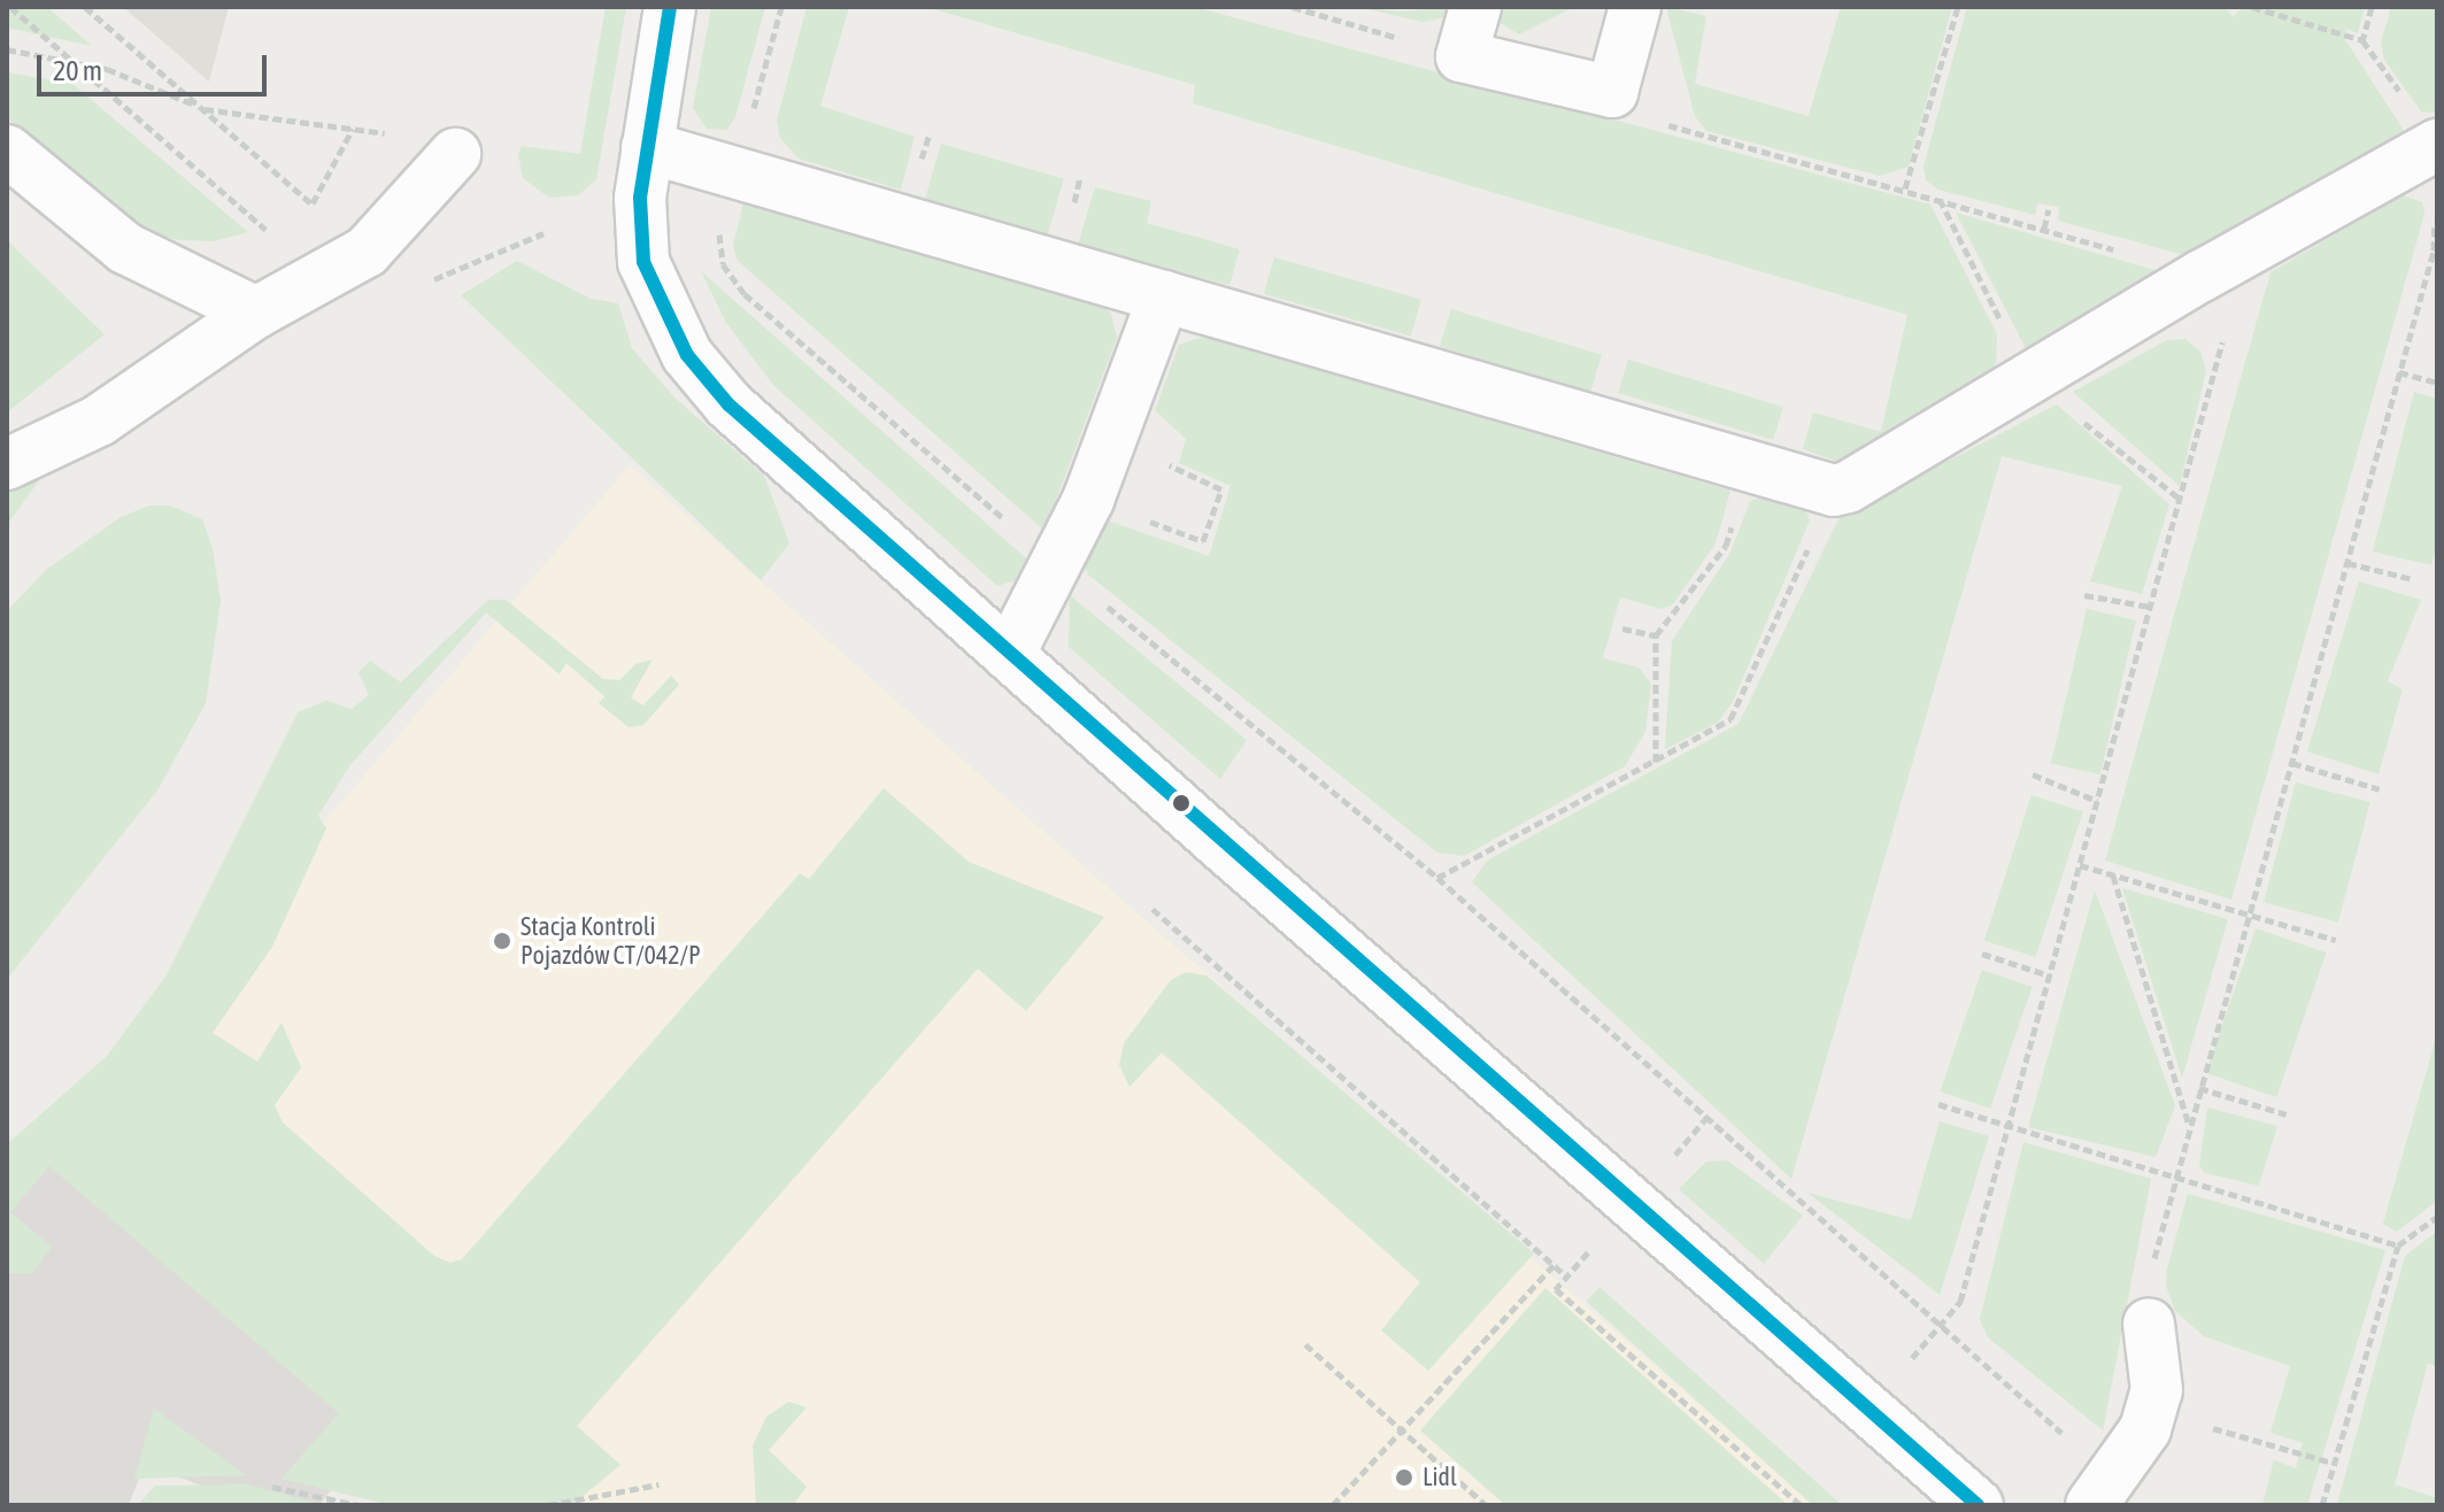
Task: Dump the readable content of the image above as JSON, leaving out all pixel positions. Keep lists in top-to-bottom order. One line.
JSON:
{"places":["Stacja Kontroli Pojazdów CT/042/P","Lidl"],"scale_bar":"20 m"}
